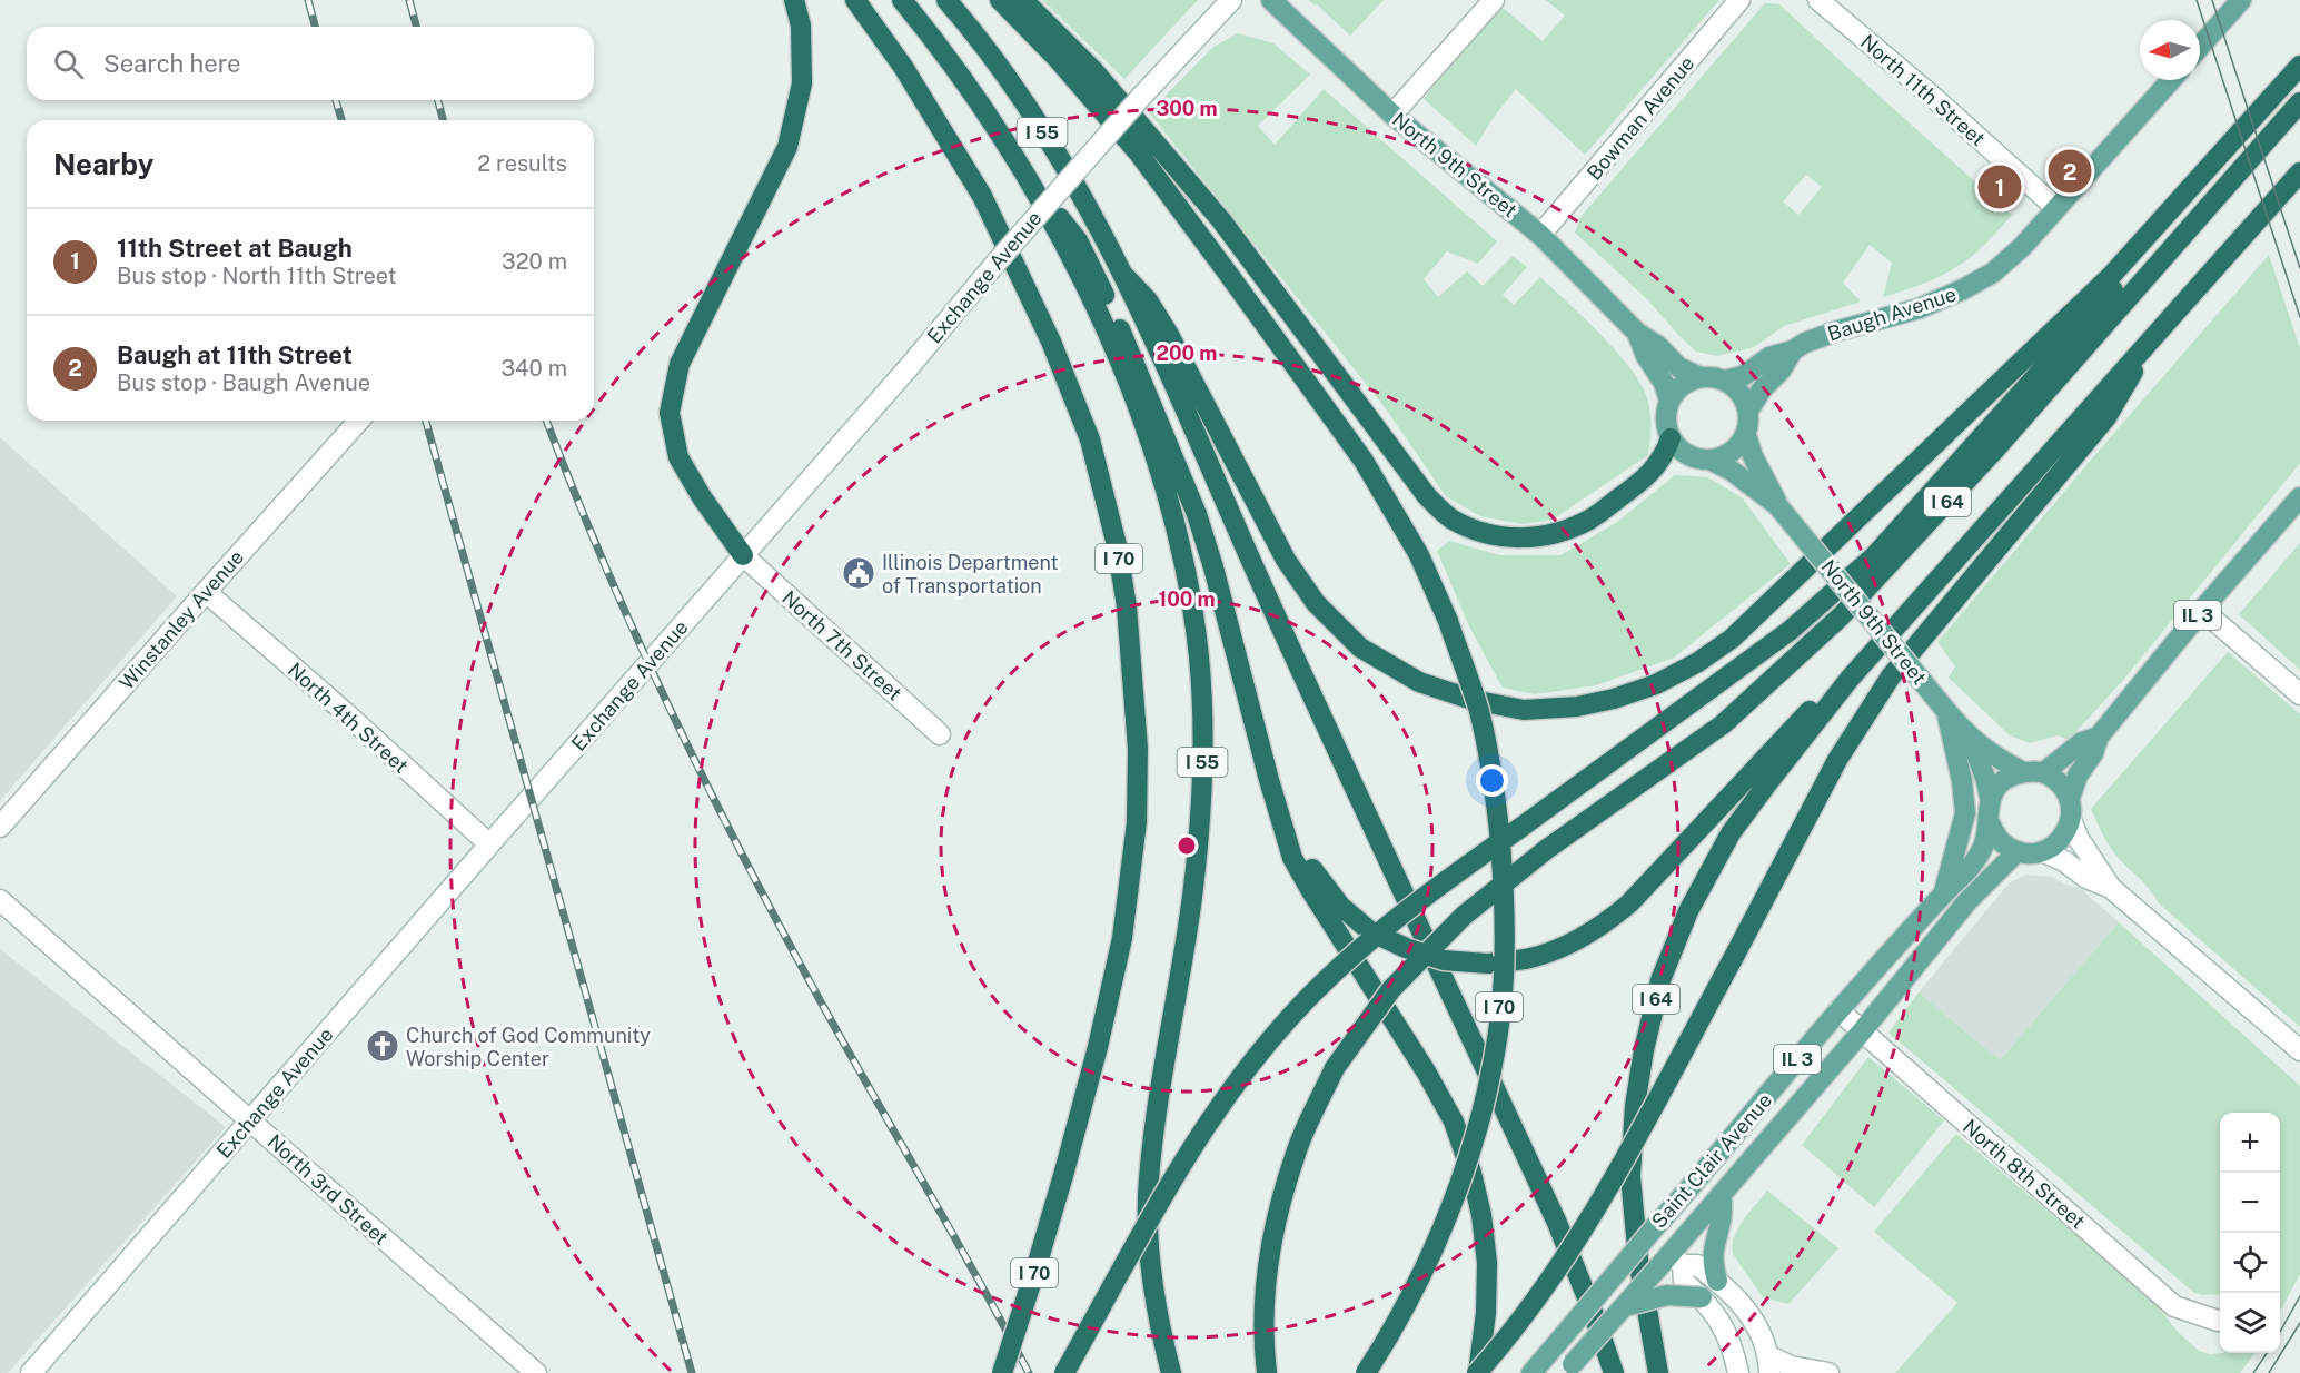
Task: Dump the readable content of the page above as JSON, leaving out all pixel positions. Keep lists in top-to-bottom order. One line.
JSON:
{"streets":{"highway":["I 55","I 64","I 70"],"main road":["North 9th Street","Baugh Avenue","IL 3","Saint Clair Avenue"],"street":["North 11th Street","Bowman Avenue","Exchange Avenue","Winstanley Avenue","North 7th Street","North 4th Street","North 8th Street","North 3rd Street"]},"crossings":[["North 11th Street","Baugh Avenue"],["Bowman Avenue","North 9th Street"],["North 9th Street","Baugh Avenue"],["North 9th Street","IL 3"],["North 9th Street","Saint Clair Avenue"],["Exchange Avenue","North 7th Street"],["Exchange Avenue","North 4th Street"],["Exchange Avenue","North 3rd Street"],["IL 3","Saint Clair Avenue"],["Winstanley Avenue","North 4th Street"],["Saint Clair Avenue","North 8th Street"]],"places":{"public building":["Illinois Department of Transportation"],"church":["Church of God Community Worship Center"]},"north":"left","page":{"search":"Search here","heading":["Nearby","2 results"],"pins":["2","1"],"list":[{"mark":"1","name":"11th Street at Baugh","note":"Bus stop · North 11th Street","value":"320 m"},{"mark":"2","name":"Baugh at 11th Street","note":"Bus stop · Baugh Avenue","value":"340 m"}],"map_buttons":["+","−"]},"rings":["300 m","200 m","100 m"]}
